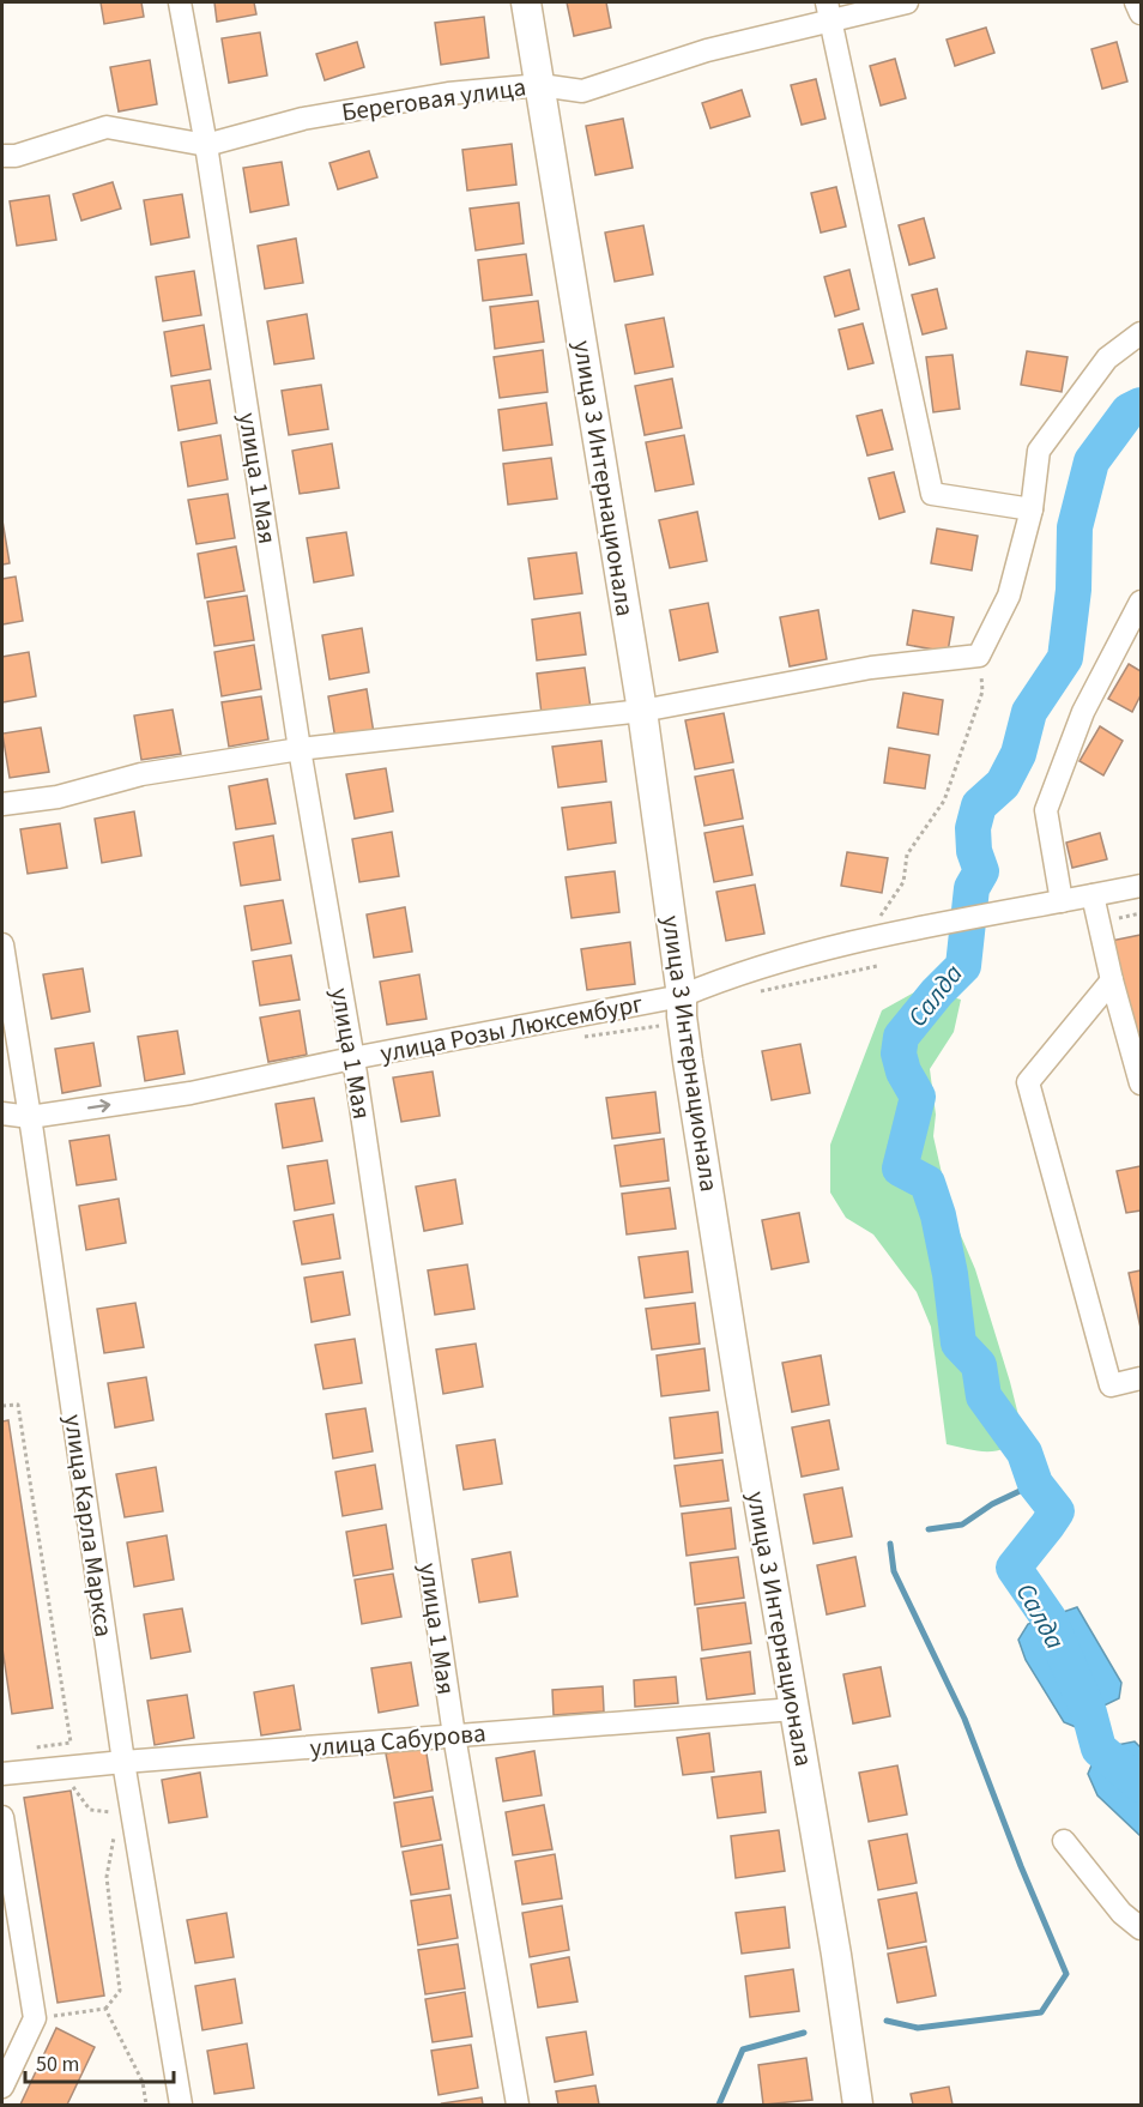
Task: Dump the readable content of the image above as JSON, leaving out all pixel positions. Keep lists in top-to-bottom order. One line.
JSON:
{"streets":{"main road":["улица 3 Интернационала"],"street":["Береговая улица","улица 1 Мая","улица Розы Люксембург","улица Карла Маркса","улица Сабурова"]},"crossings":[["Береговая улица","улица 1 Мая"],["Береговая улица","улица 3 Интернационала"],["улица 1 Мая","улица Розы Люксембург"],["улица 1 Мая","улица Сабурова"],["улица 3 Интернационала","улица Розы Люксембург"],["улица 3 Интернационала","улица Сабурова"],["улица Розы Люксембург","улица Карла Маркса"],["улица Карла Маркса","улица Сабурова"]],"water":["Салда"],"scale_bar":"50 m"}
